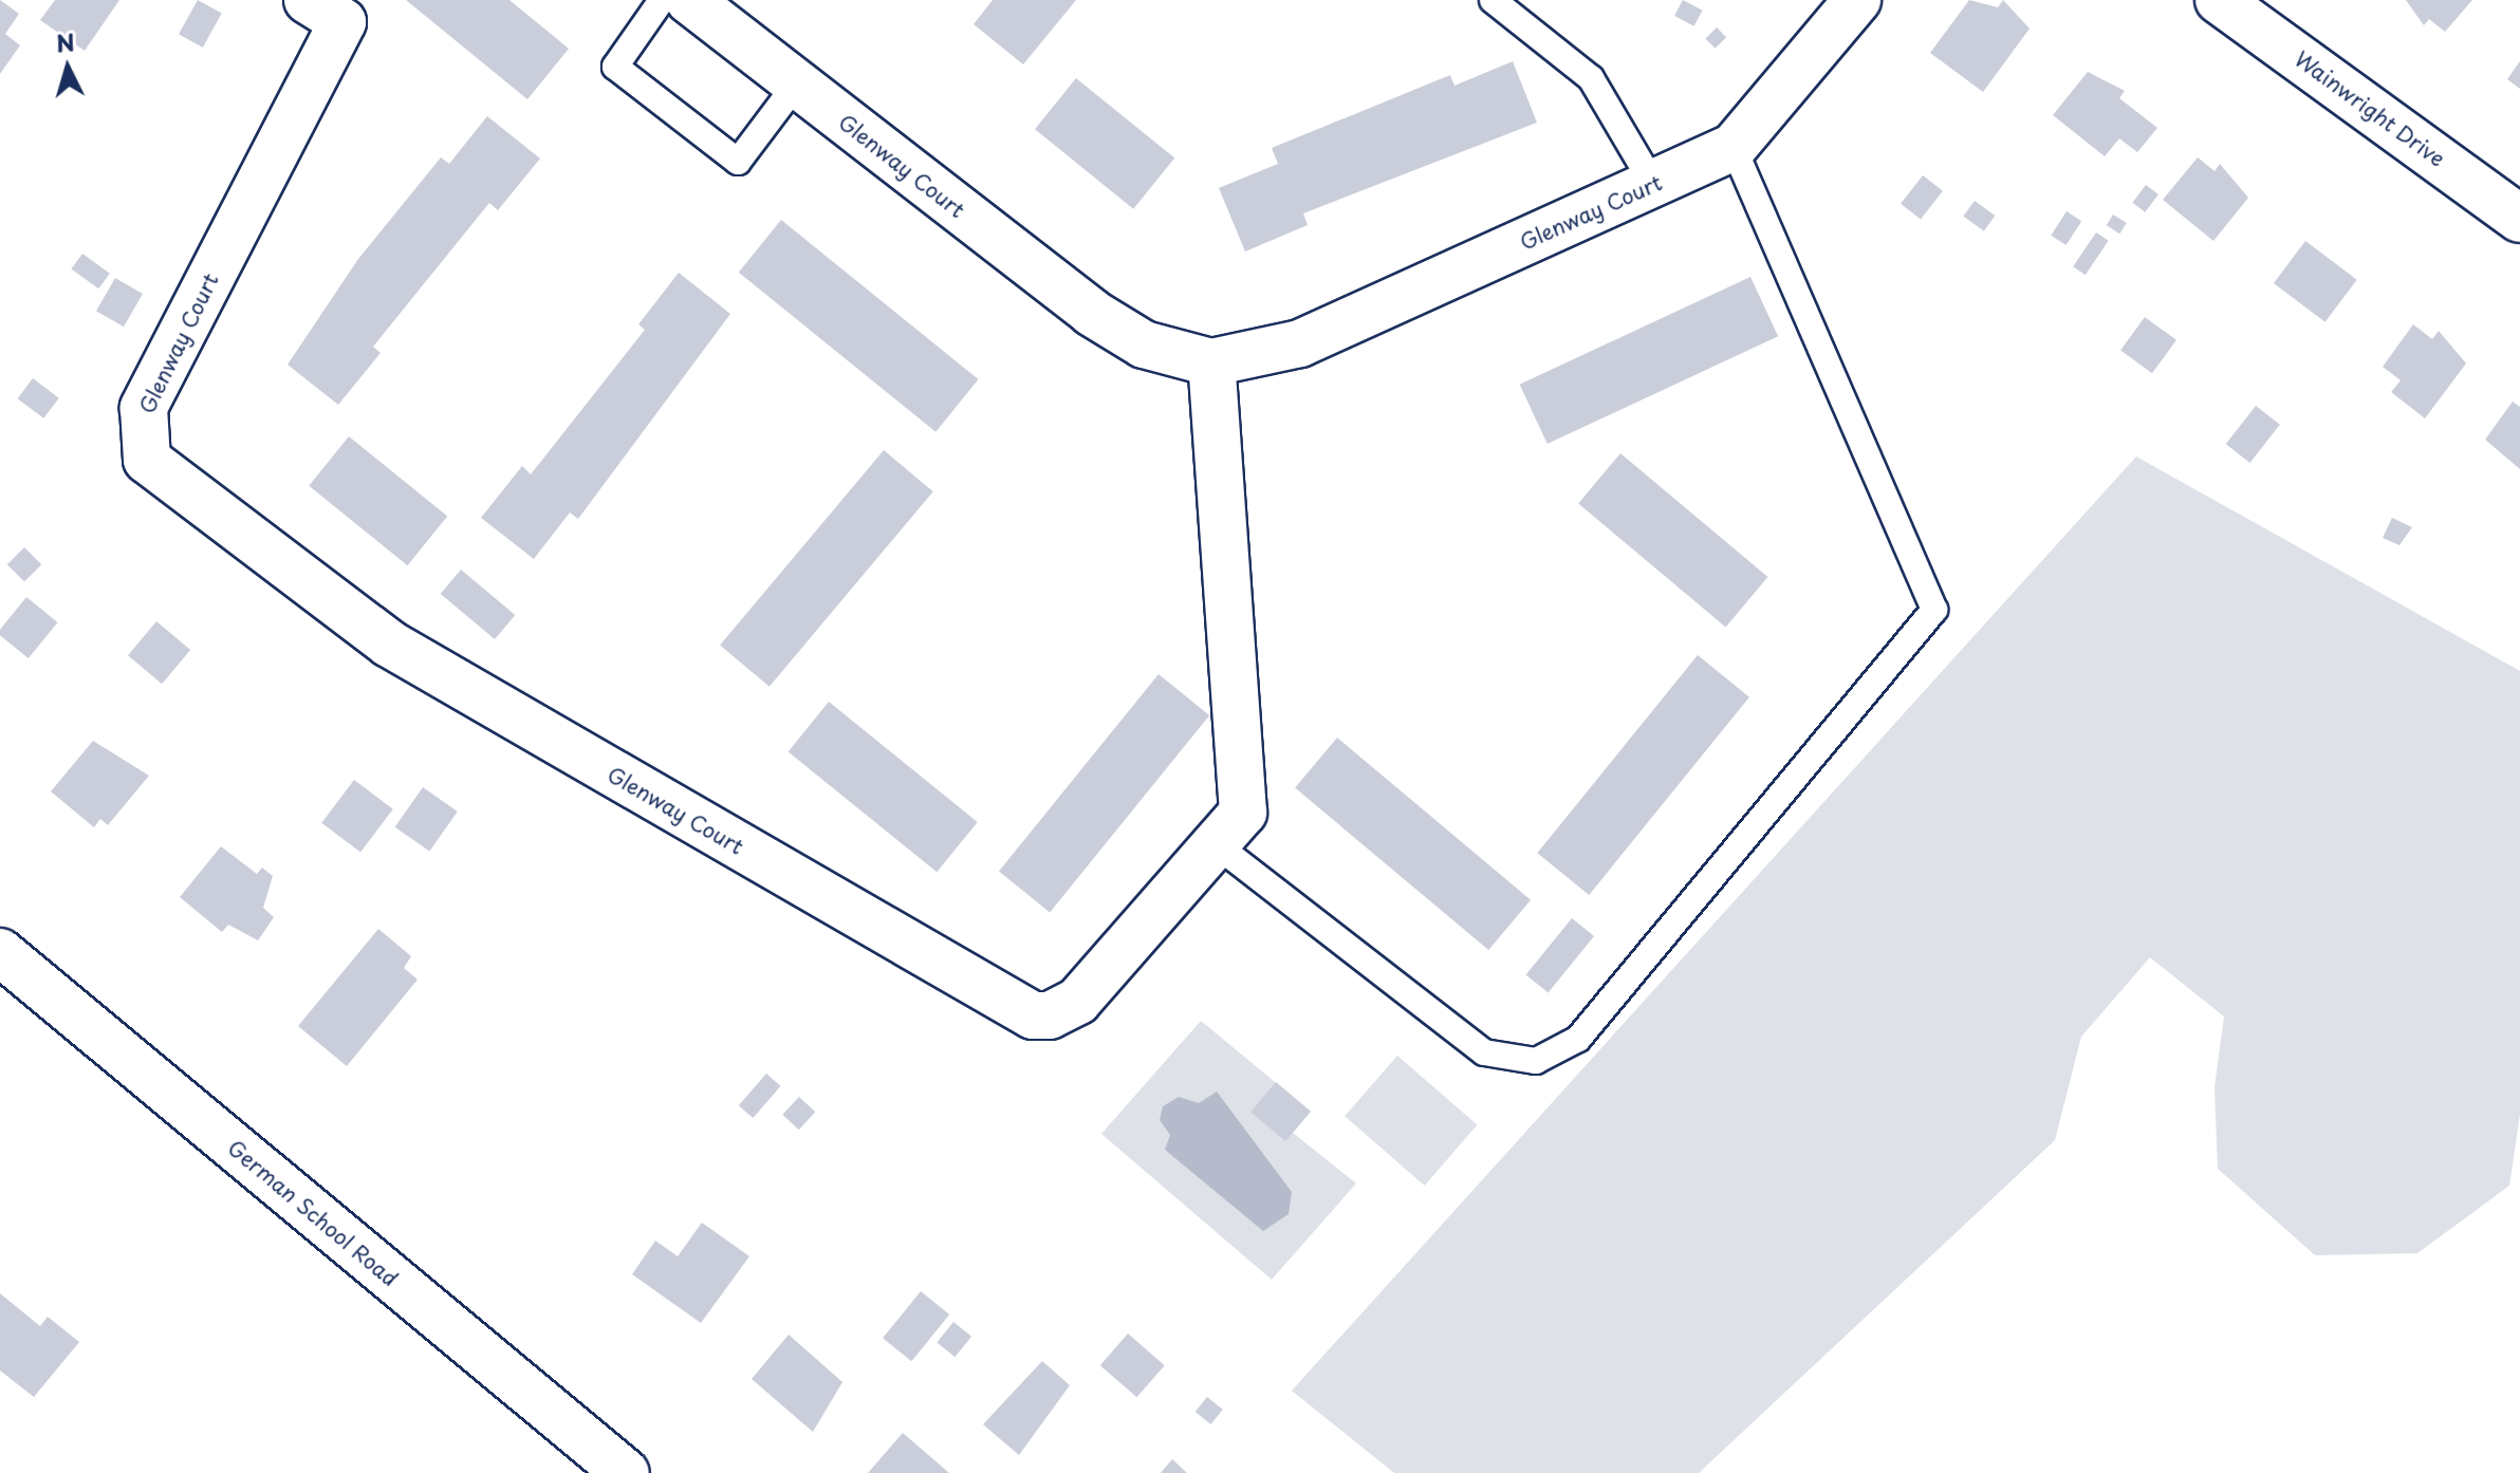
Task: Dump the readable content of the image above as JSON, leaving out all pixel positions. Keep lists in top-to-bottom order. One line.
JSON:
{"streets":{"street":["Wainwright Drive","Glenway Court","German School Road"]},"north":"top"}
